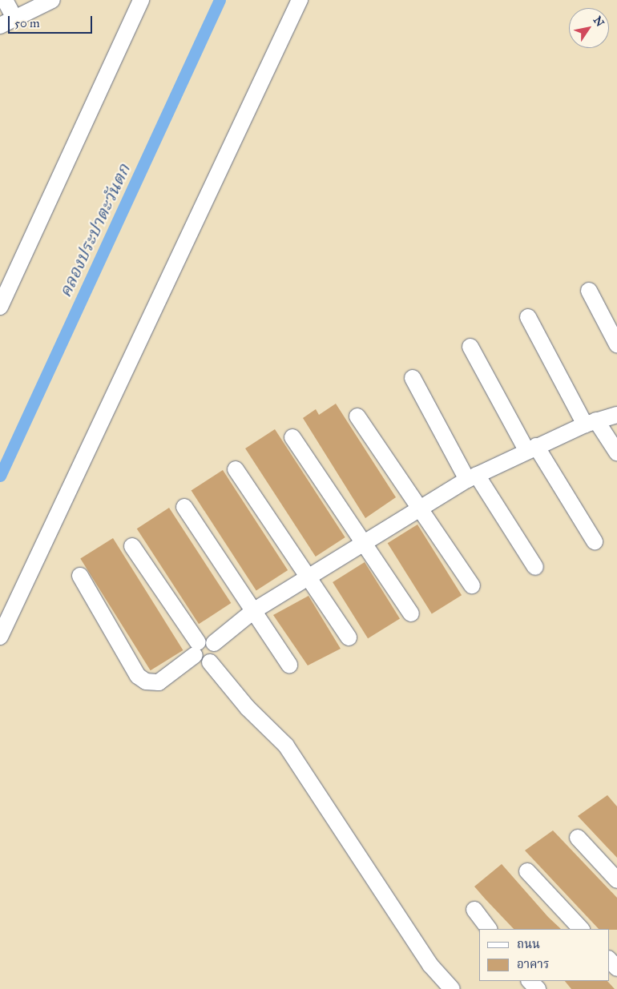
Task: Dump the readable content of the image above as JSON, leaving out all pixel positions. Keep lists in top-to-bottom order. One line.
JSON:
{"water":["คลองประปาตะวันตก"],"legend":["ถนน","อาคาร"],"scale_bar":"50 m","north":"top right"}
